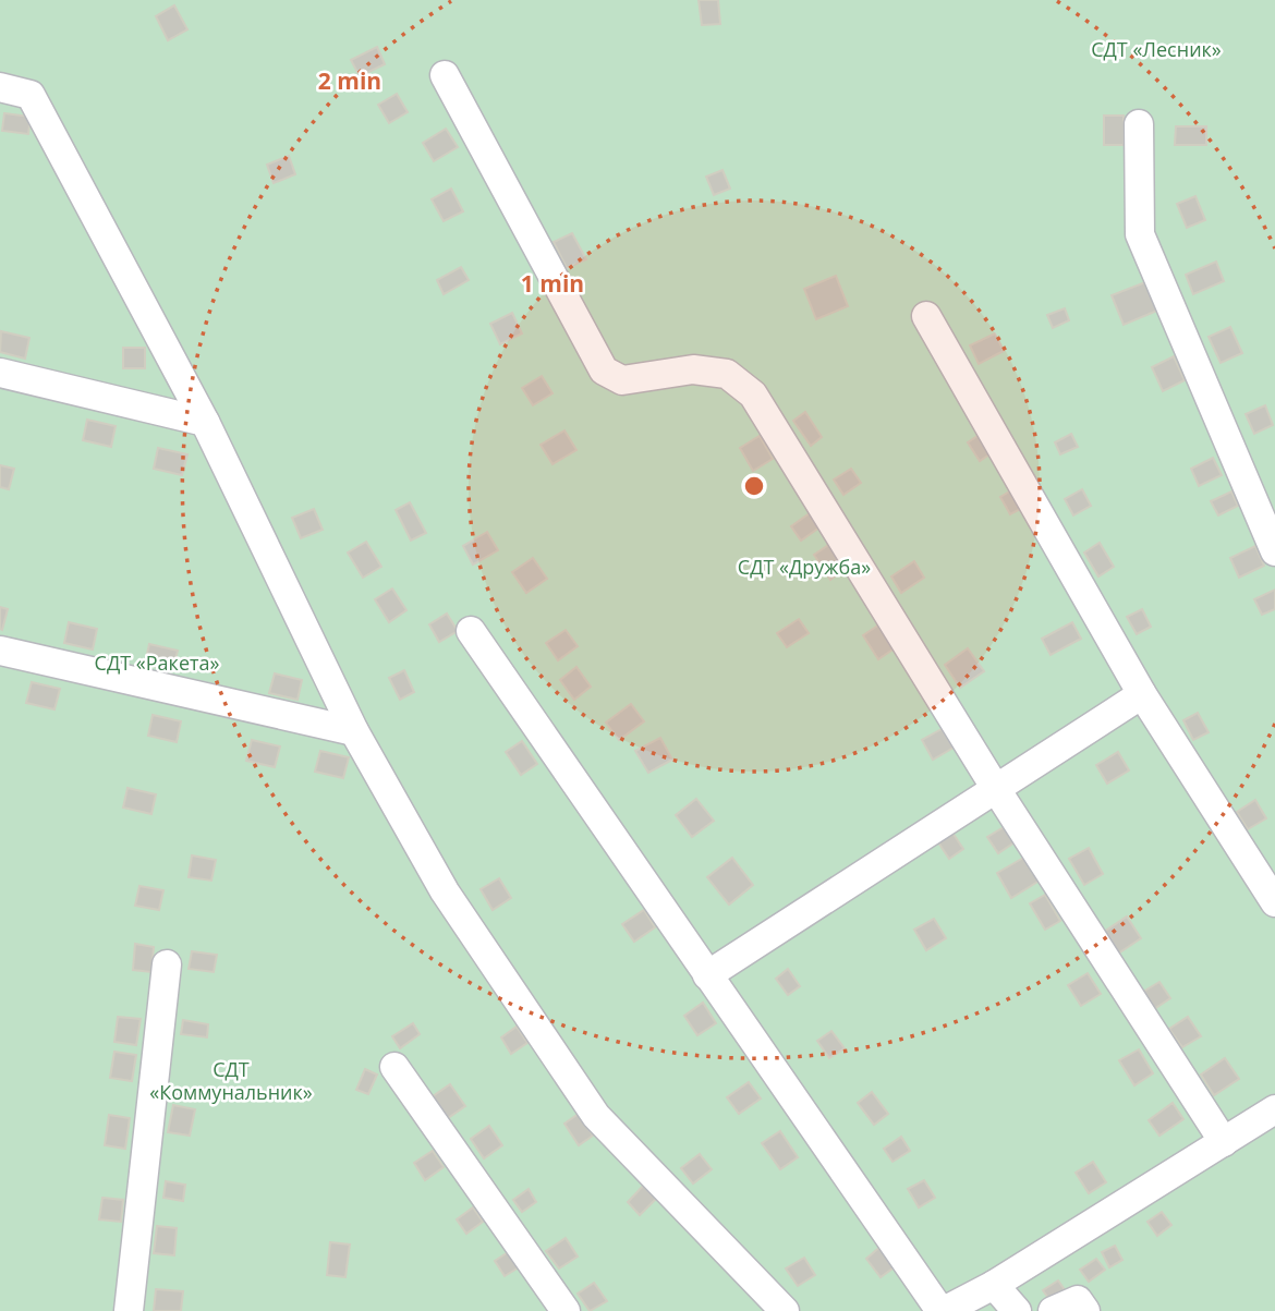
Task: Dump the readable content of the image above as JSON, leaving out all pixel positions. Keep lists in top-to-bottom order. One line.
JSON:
{"parks":["СДТ «Лесник»","СДТ «Дружба»","СДТ «Ракета»","СДТ «Коммунальник»"],"rings":["2 min","1 min"]}
